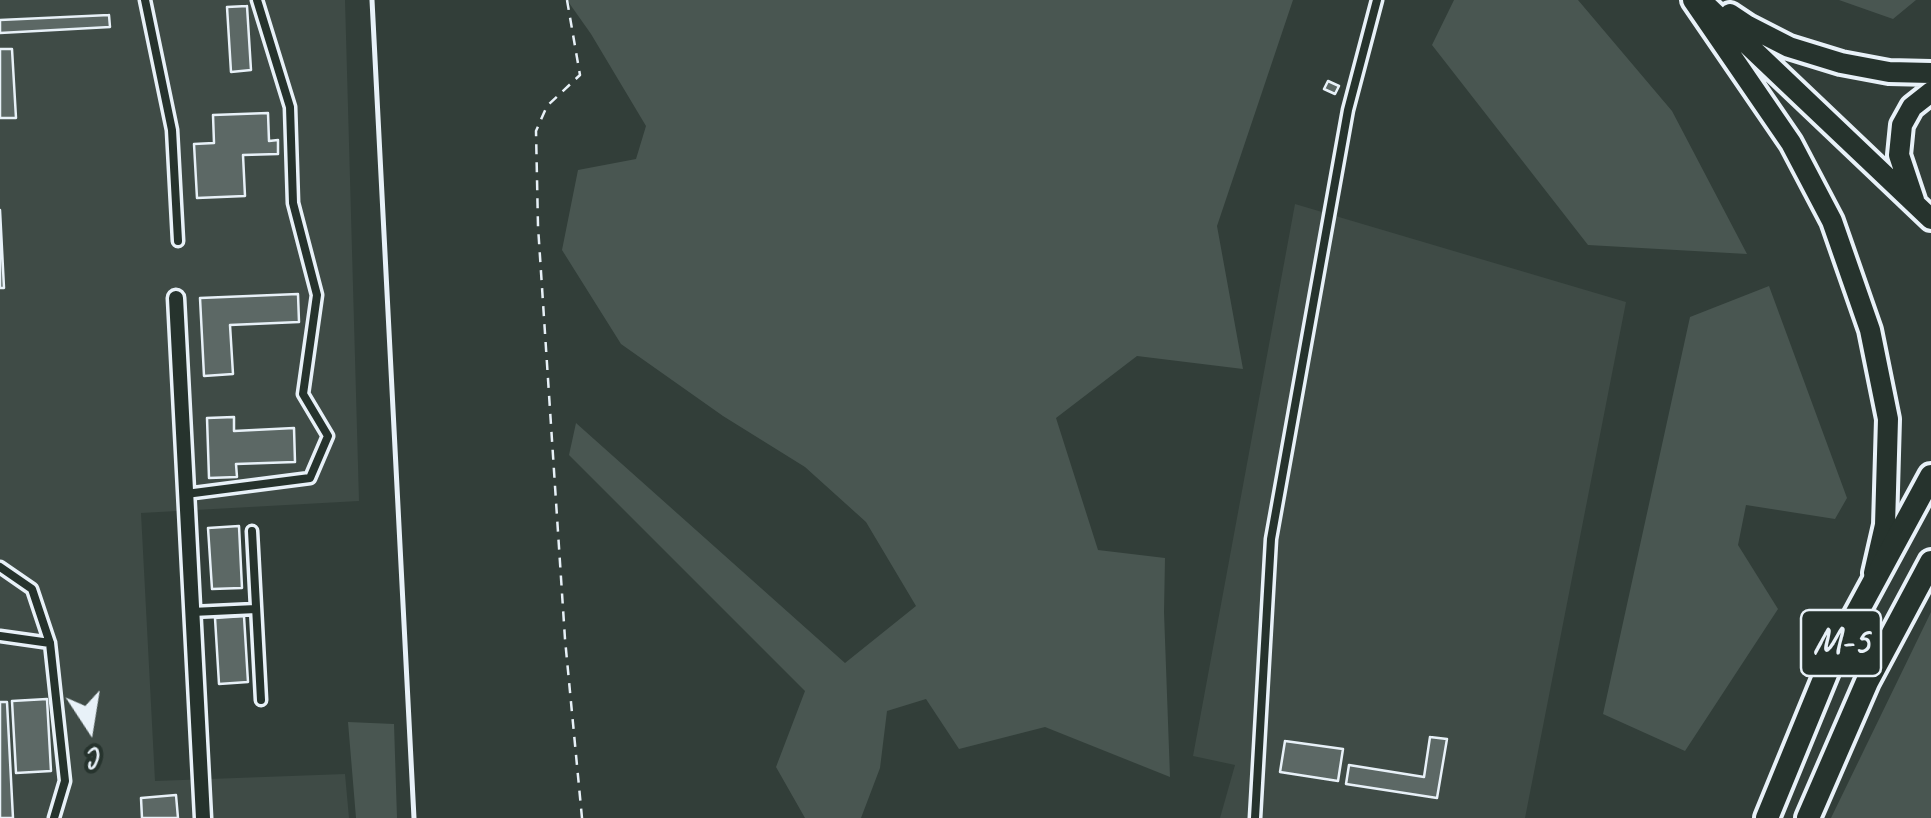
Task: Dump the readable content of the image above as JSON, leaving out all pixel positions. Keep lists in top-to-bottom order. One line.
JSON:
{"streets":{"main road":["М-5"]},"north":"bottom"}
